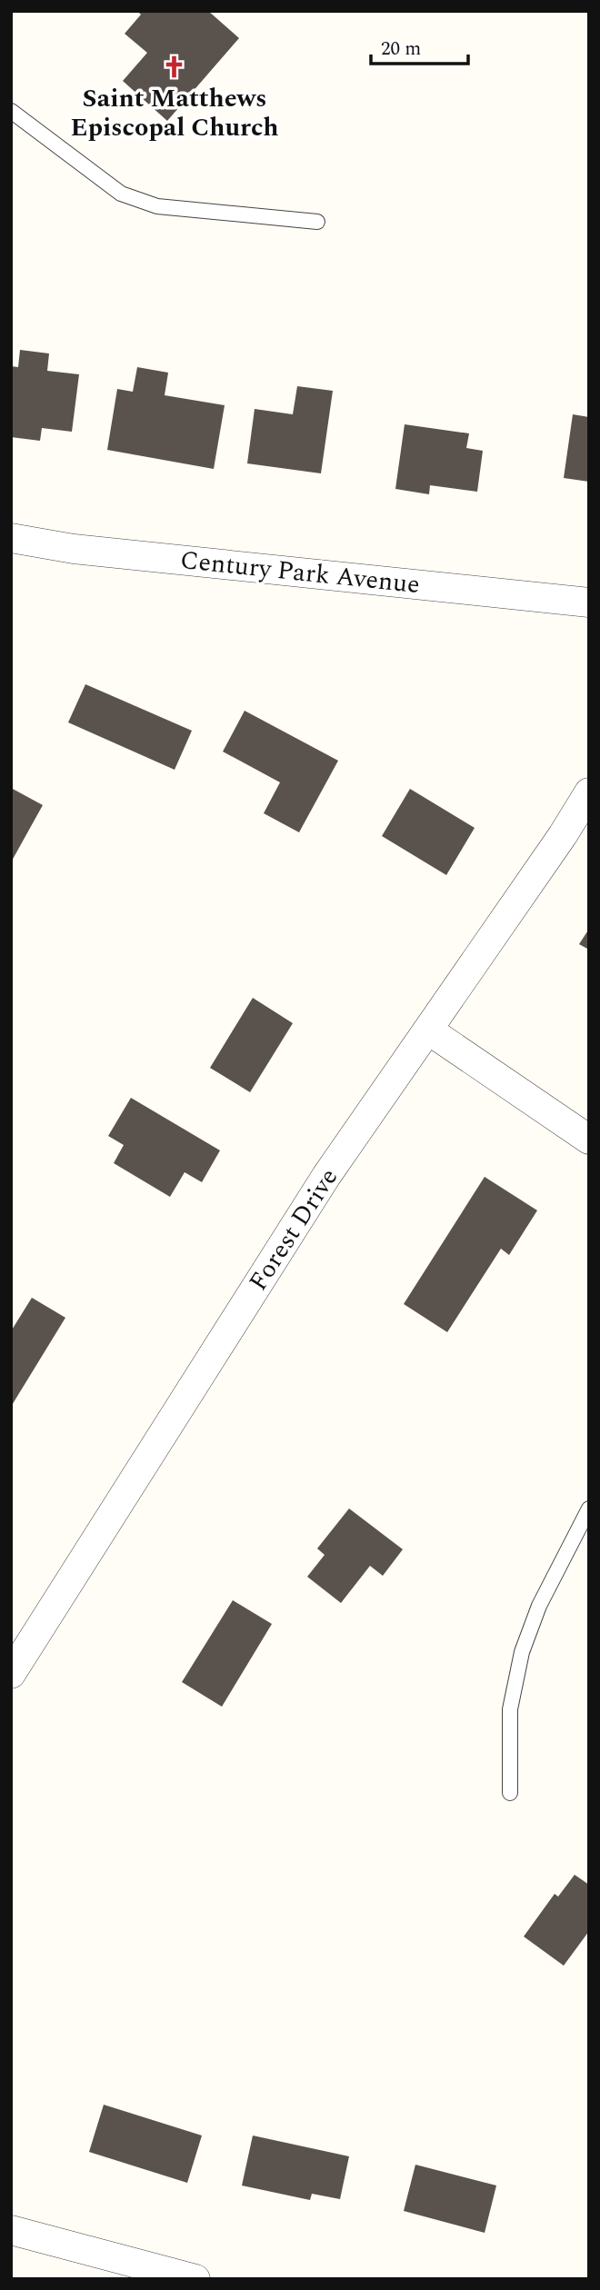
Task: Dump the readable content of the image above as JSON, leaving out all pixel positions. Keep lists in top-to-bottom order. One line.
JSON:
{"streets":{"street":["Century Park Avenue","Forest Drive"]},"places":{"church":["Saint Matthews Episcopal Church"]},"scale_bar":"20 m"}
